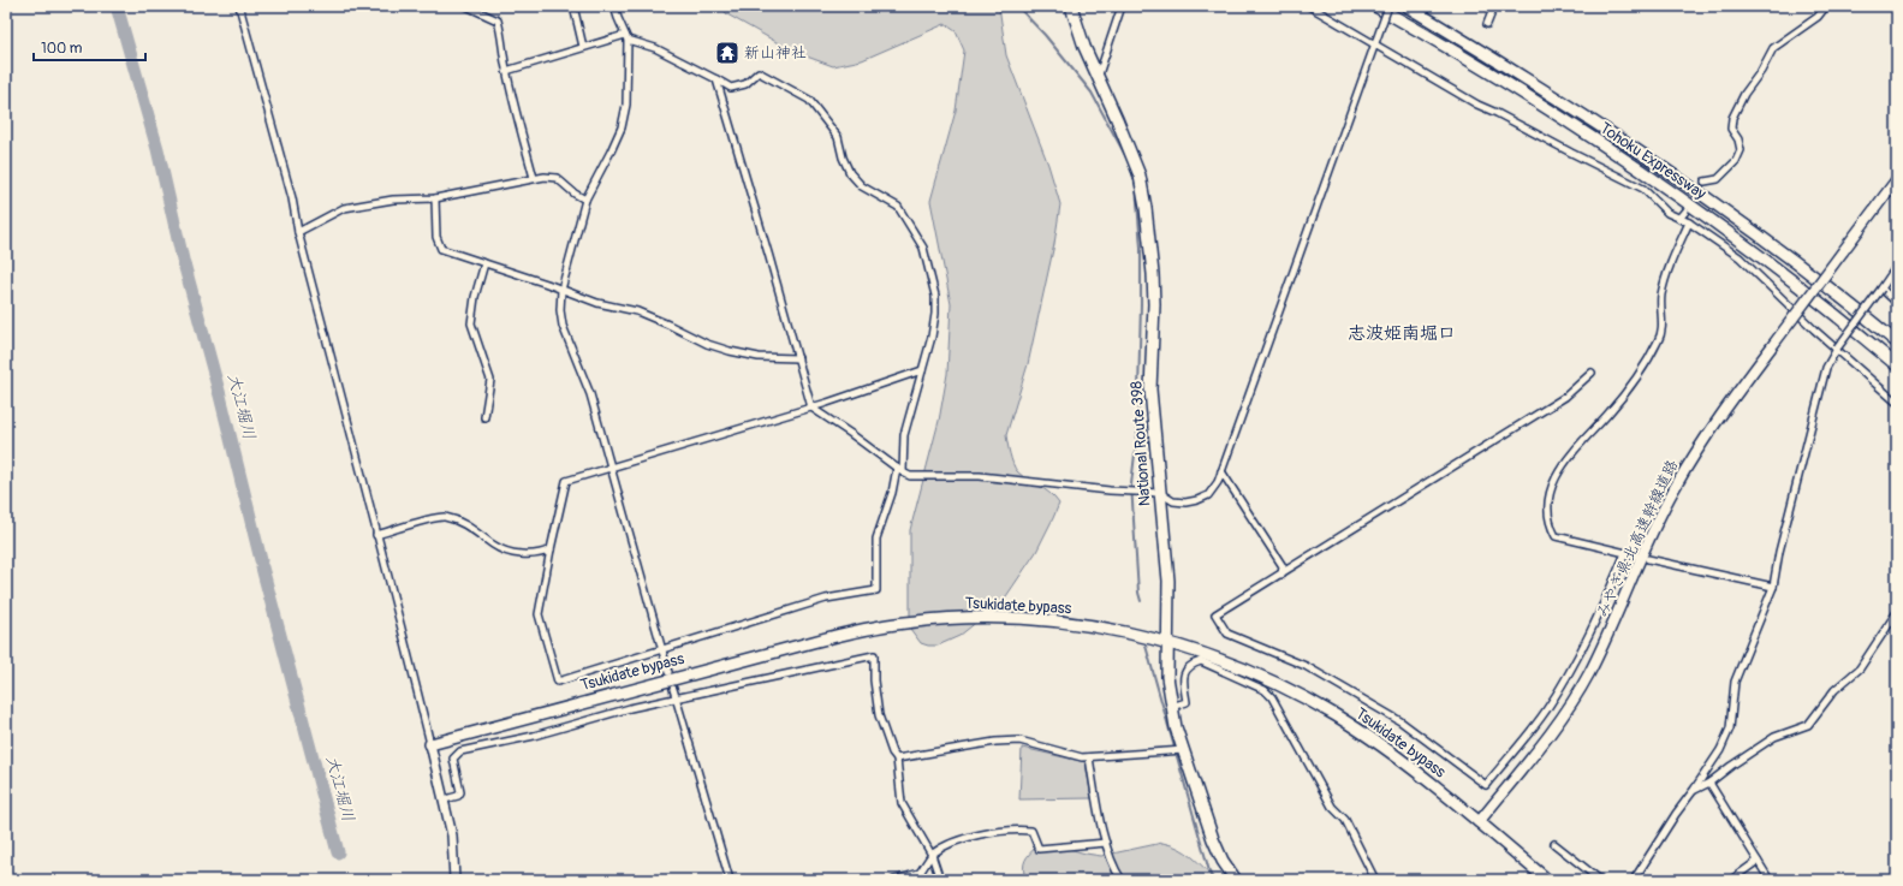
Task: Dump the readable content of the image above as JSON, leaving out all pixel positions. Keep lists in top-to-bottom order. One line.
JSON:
{"streets":{"highway":["Tohoku Expressway","National Route 398","Tsukidate bypass"],"main road":["みやぎ県北高速幹線道路"]},"crossings":[["National Route 398","Tsukidate bypass"],["みやぎ県北高速幹線道路","Tsukidate bypass"]],"districts":["志波姫南堀口"],"water":["大江堀川"],"places":{"temple":["新山神社"]},"scale_bar":"100 m"}
